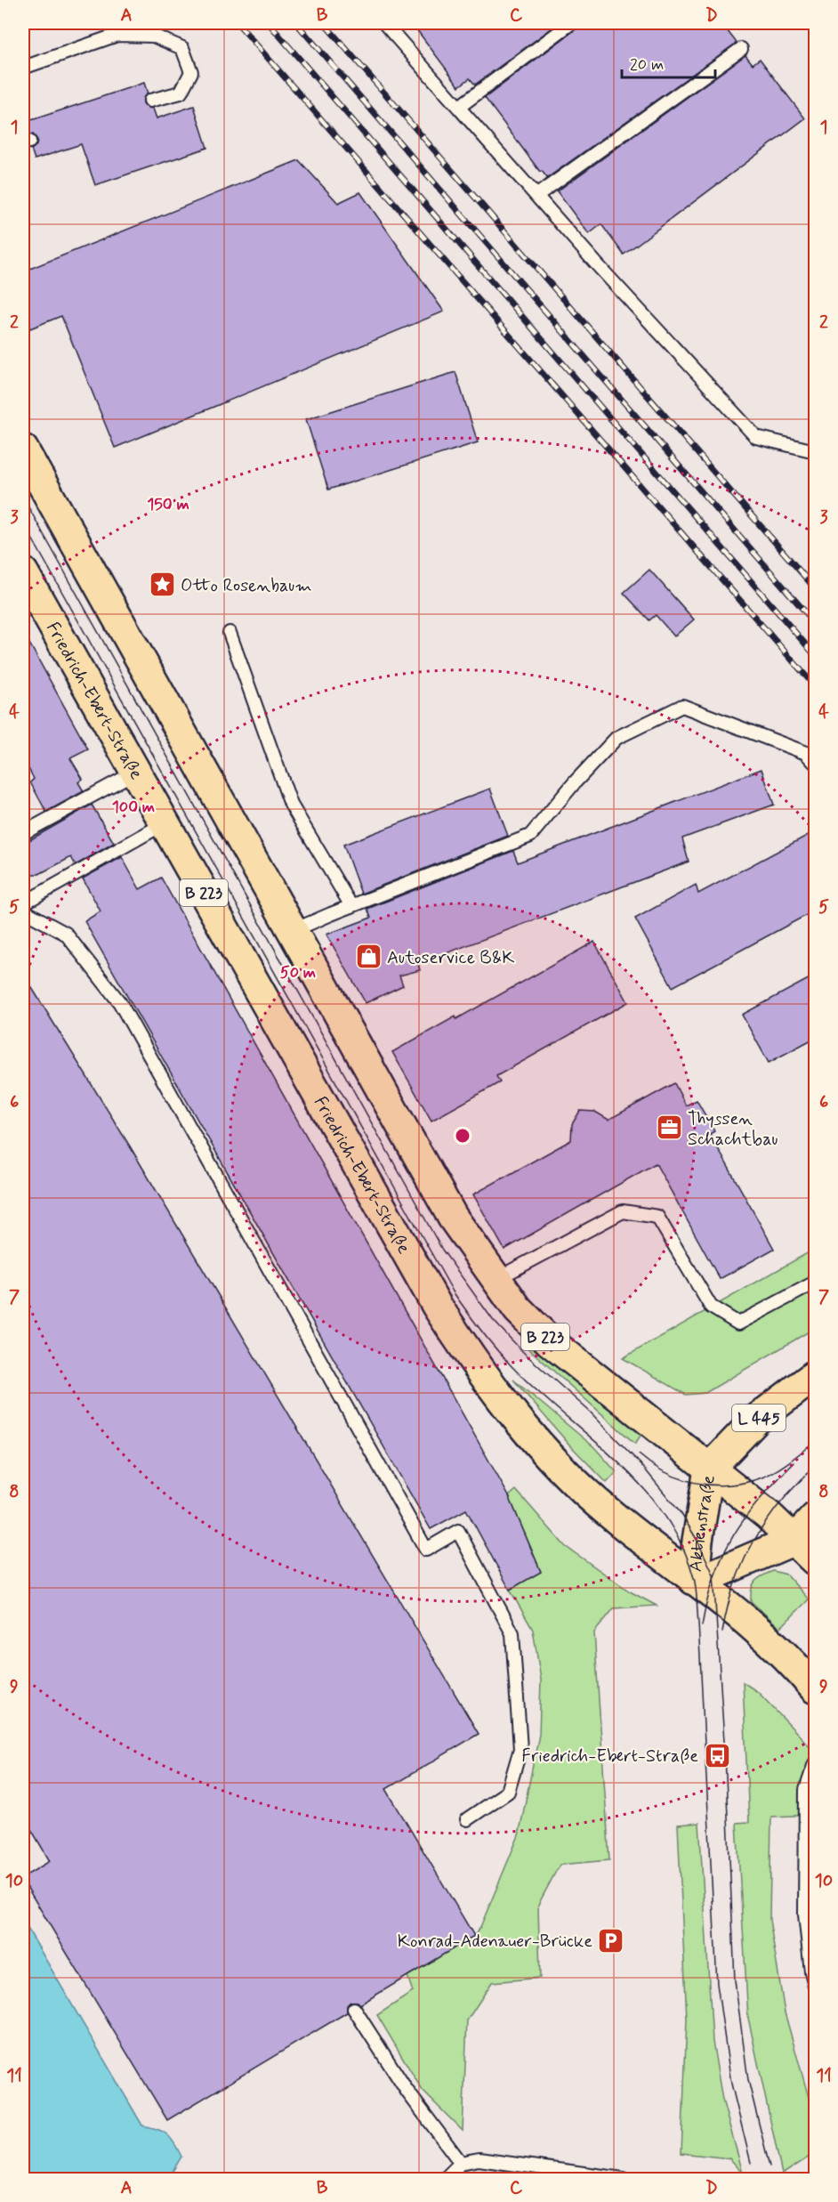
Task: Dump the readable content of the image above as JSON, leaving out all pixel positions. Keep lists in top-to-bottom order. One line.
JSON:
{"streets":{"main road":["Friedrich-Ebert-Straße","B 223","L 445","Aktienstraße"]},"crossings":[["Friedrich-Ebert-Straße","Aktienstraße"],["B 223","Aktienstraße"]],"places":{"place":["Otto Rosenbaum"],"shop":["Autoservice B&K"],"office":["Thyssen Schachtbau"],"bus stop":["Friedrich-Ebert-Straße"],"parking":["Konrad-Adenauer-Brücke"]},"scale_bar":"20 m","grid":{"columns":["A","B","C","D"],"rows":["1","2","3","4","5","6","7","8","9","10","11"]},"rings":["150 m","100 m","50 m"]}
